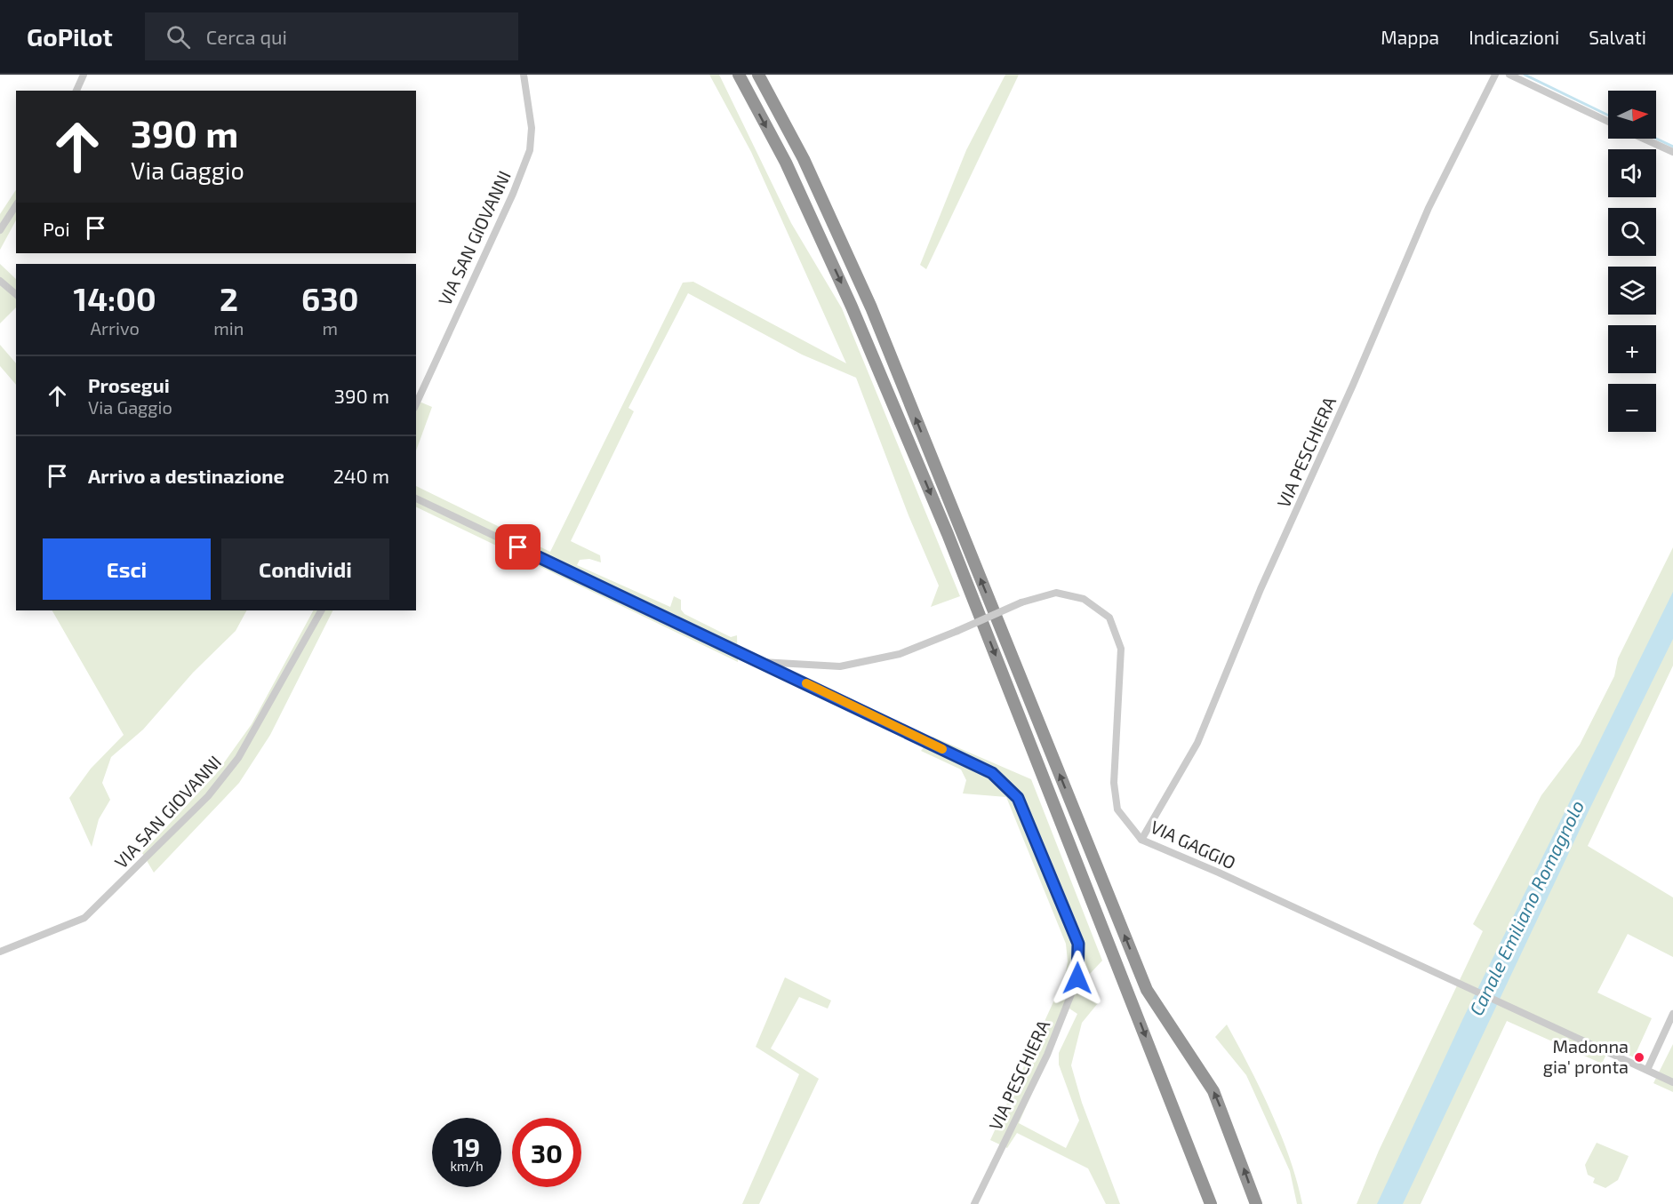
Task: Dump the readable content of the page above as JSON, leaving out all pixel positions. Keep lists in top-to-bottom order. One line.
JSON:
{"streets":{"street":["VIA SAN GIOVANNI","VIA PESCHIERA","VIA GAGGIO"]},"crossings":[["VIA PESCHIERA","VIA GAGGIO"]],"water":["Canale Emiliano Romagnolo"],"places":["Madonna gia' pronta"],"north":"right","page":{"header":"GoPilot","search":"Cerca qui","nav":["Mappa","Indicazioni","Salvati"],"map_buttons":["+","−"],"turn":["390 m","Via Gaggio"],"then":"Poi","eta":["14:00","Arrivo","2","min","630","m"],"list":[{"name":"Prosegui","note":"Via Gaggio","value":"390 m"},{"name":"Arrivo a destinazione","value":"240 m"}],"buttons":["Esci","Condividi"],"speed":"19 km/h","limit":"30"}}
